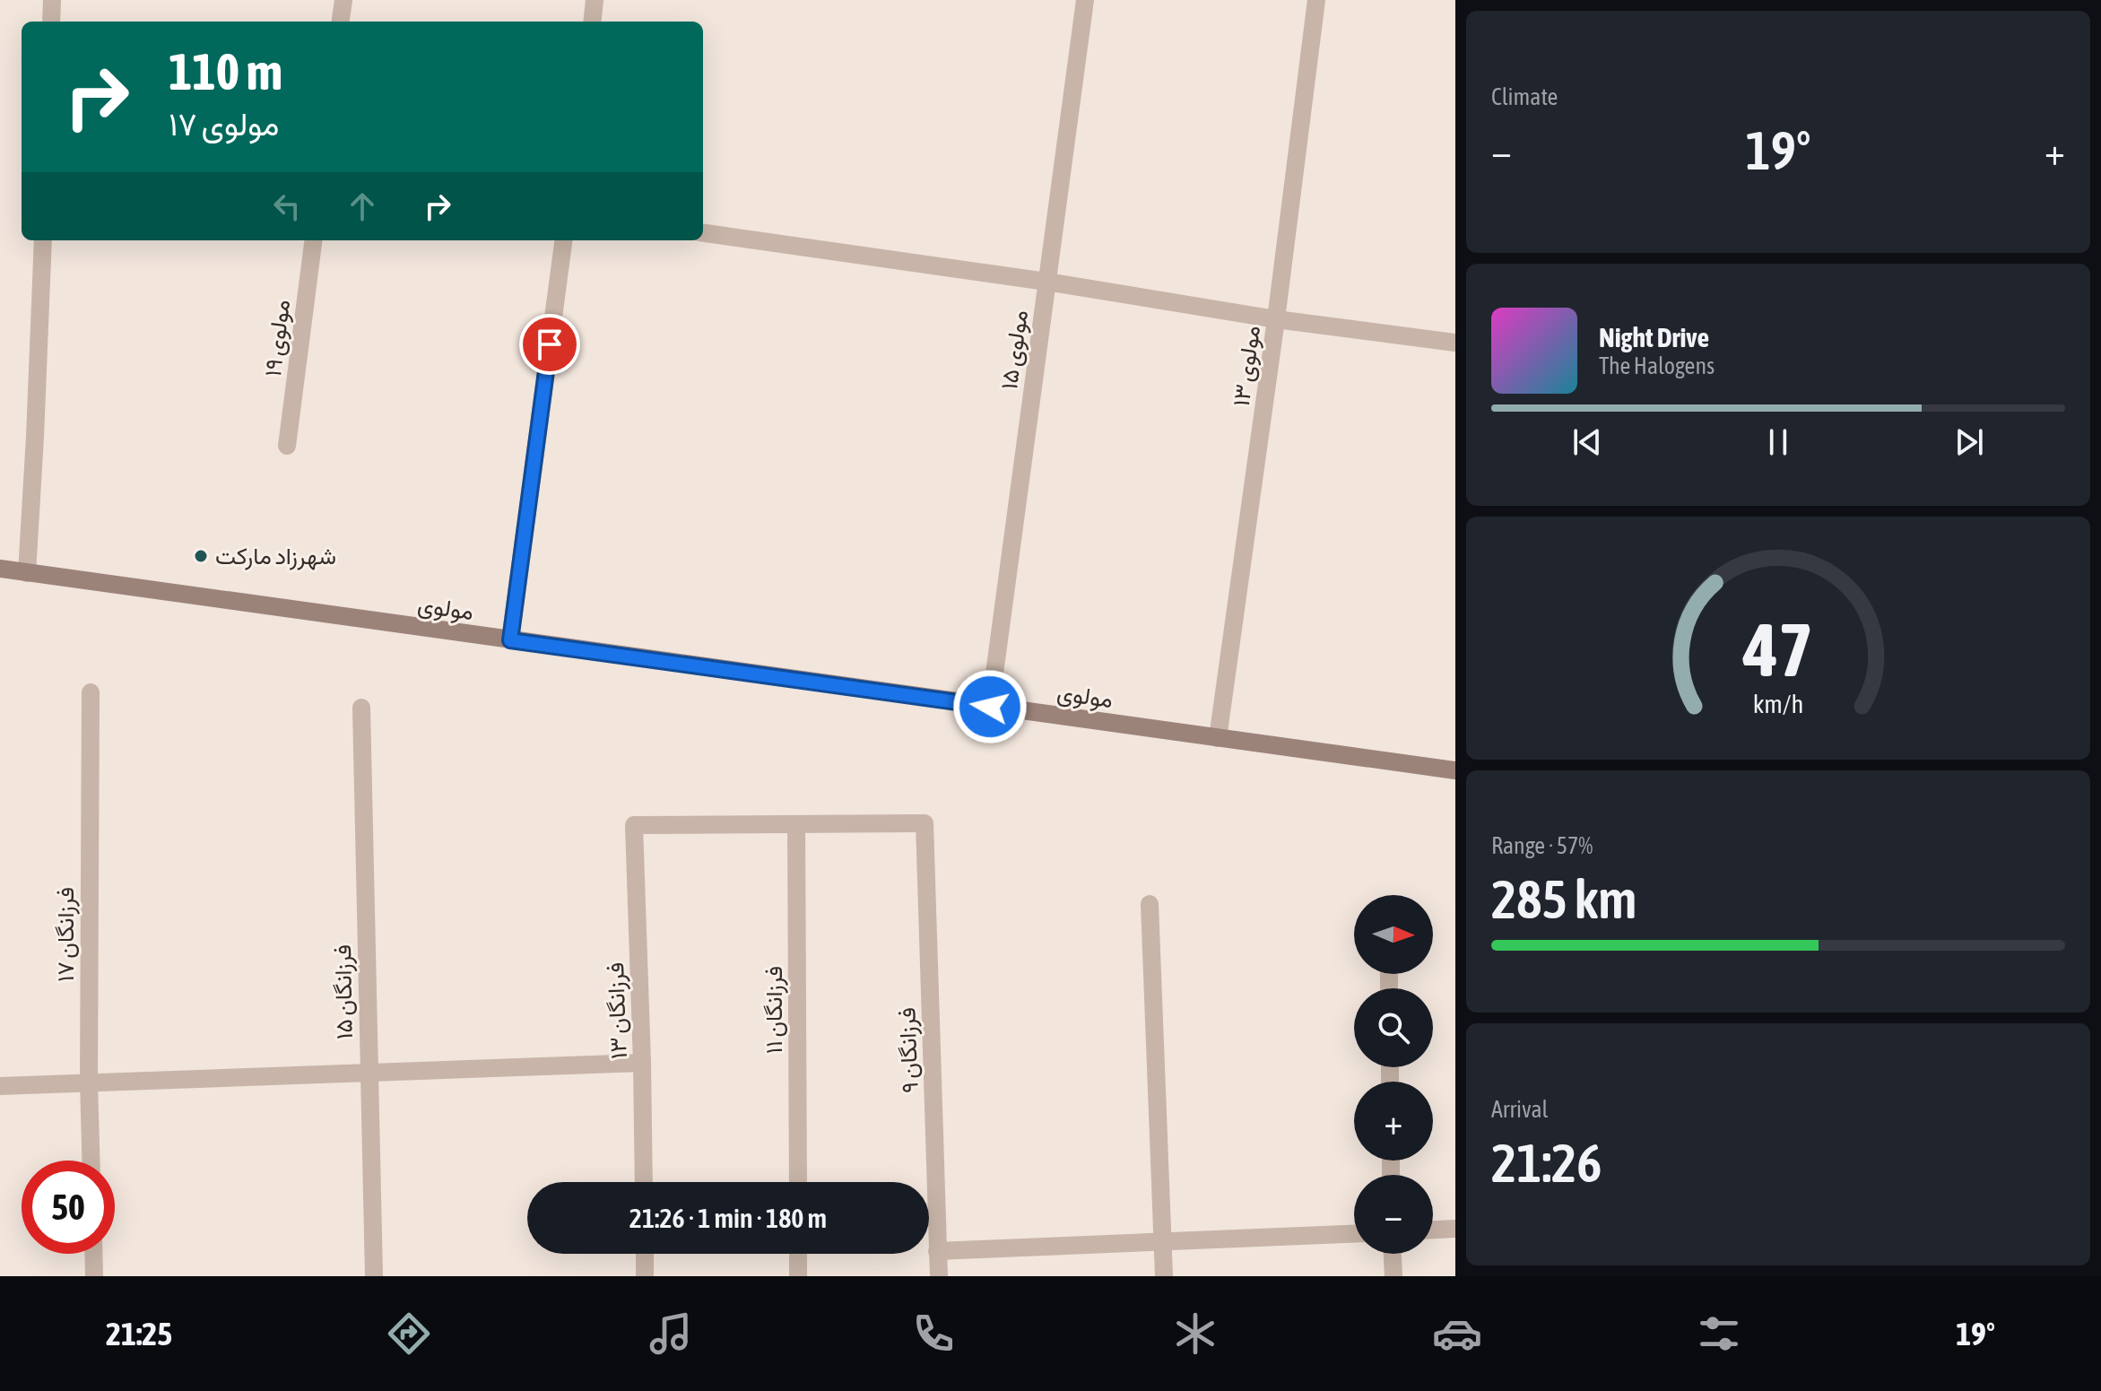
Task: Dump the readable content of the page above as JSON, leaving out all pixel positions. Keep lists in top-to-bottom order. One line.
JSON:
{"streets":{"main road":["مولوی"],"street":["مولوی ۱۹","مولوی ۱۵","مولوی ۱۳","فرزانگان ۱۷","فرزانگان ۱۵","فرزانگان ۱۱","فرزانگان ۱۳","فرزانگان ۹"]},"crossings":[["مولوی ۱۵","مولوی"],["مولوی ۱۳","مولوی"],["فرزانگان ۱۱","فرزانگان ۱۳"],["فرزانگان ۱۱","فرزانگان ۹"],["فرزانگان ۱۳","فرزانگان ۹"]],"places":["شهرزاد مارکت"],"north":"right","page":{"tile":["Climate",["Range · 57%","285 km"],["Arrival","21:26"]],"turn":["110 m","مولوی ۱۷"],"heat":["−","19°","+"],"song":["Night Drive","The Halogens"],"map_buttons":["+","−"],"limit":"50","trip":"21:26 · 1 min · 180 m","tabs":["21:25","19°"],"gauge":["47","km/h"]}}
